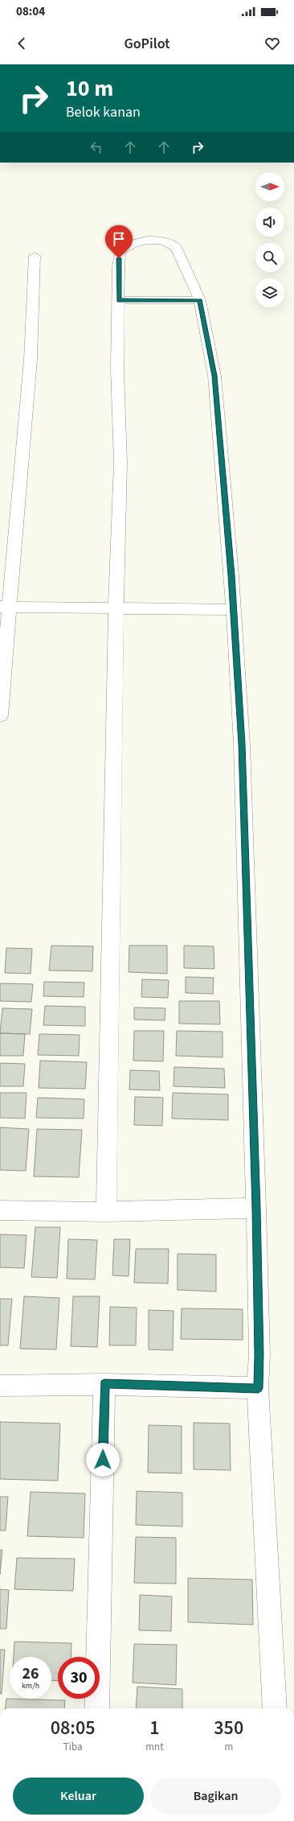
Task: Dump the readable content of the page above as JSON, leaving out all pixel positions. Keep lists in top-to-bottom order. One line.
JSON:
{"north":"right","page":{"status":"08:04","header":"GoPilot","turn":["10 m","Belok kanan"],"speed":"26 km/h","limit":"30","eta":["08:05","Tiba","1","mnt","350","m"],"buttons":["Keluar","Bagikan"]}}
